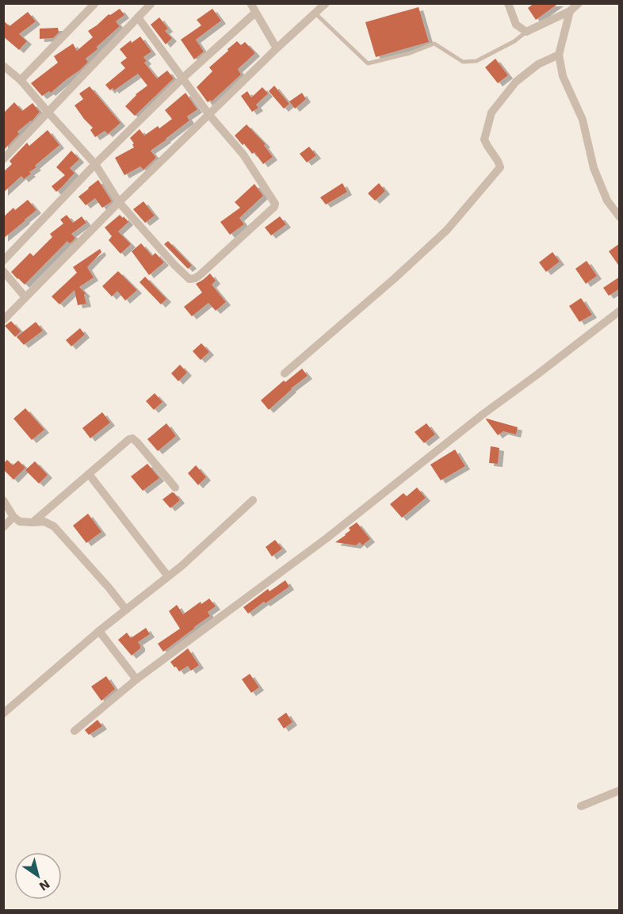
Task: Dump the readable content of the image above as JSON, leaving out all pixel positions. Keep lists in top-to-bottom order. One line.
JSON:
{"north":"bottom right"}
